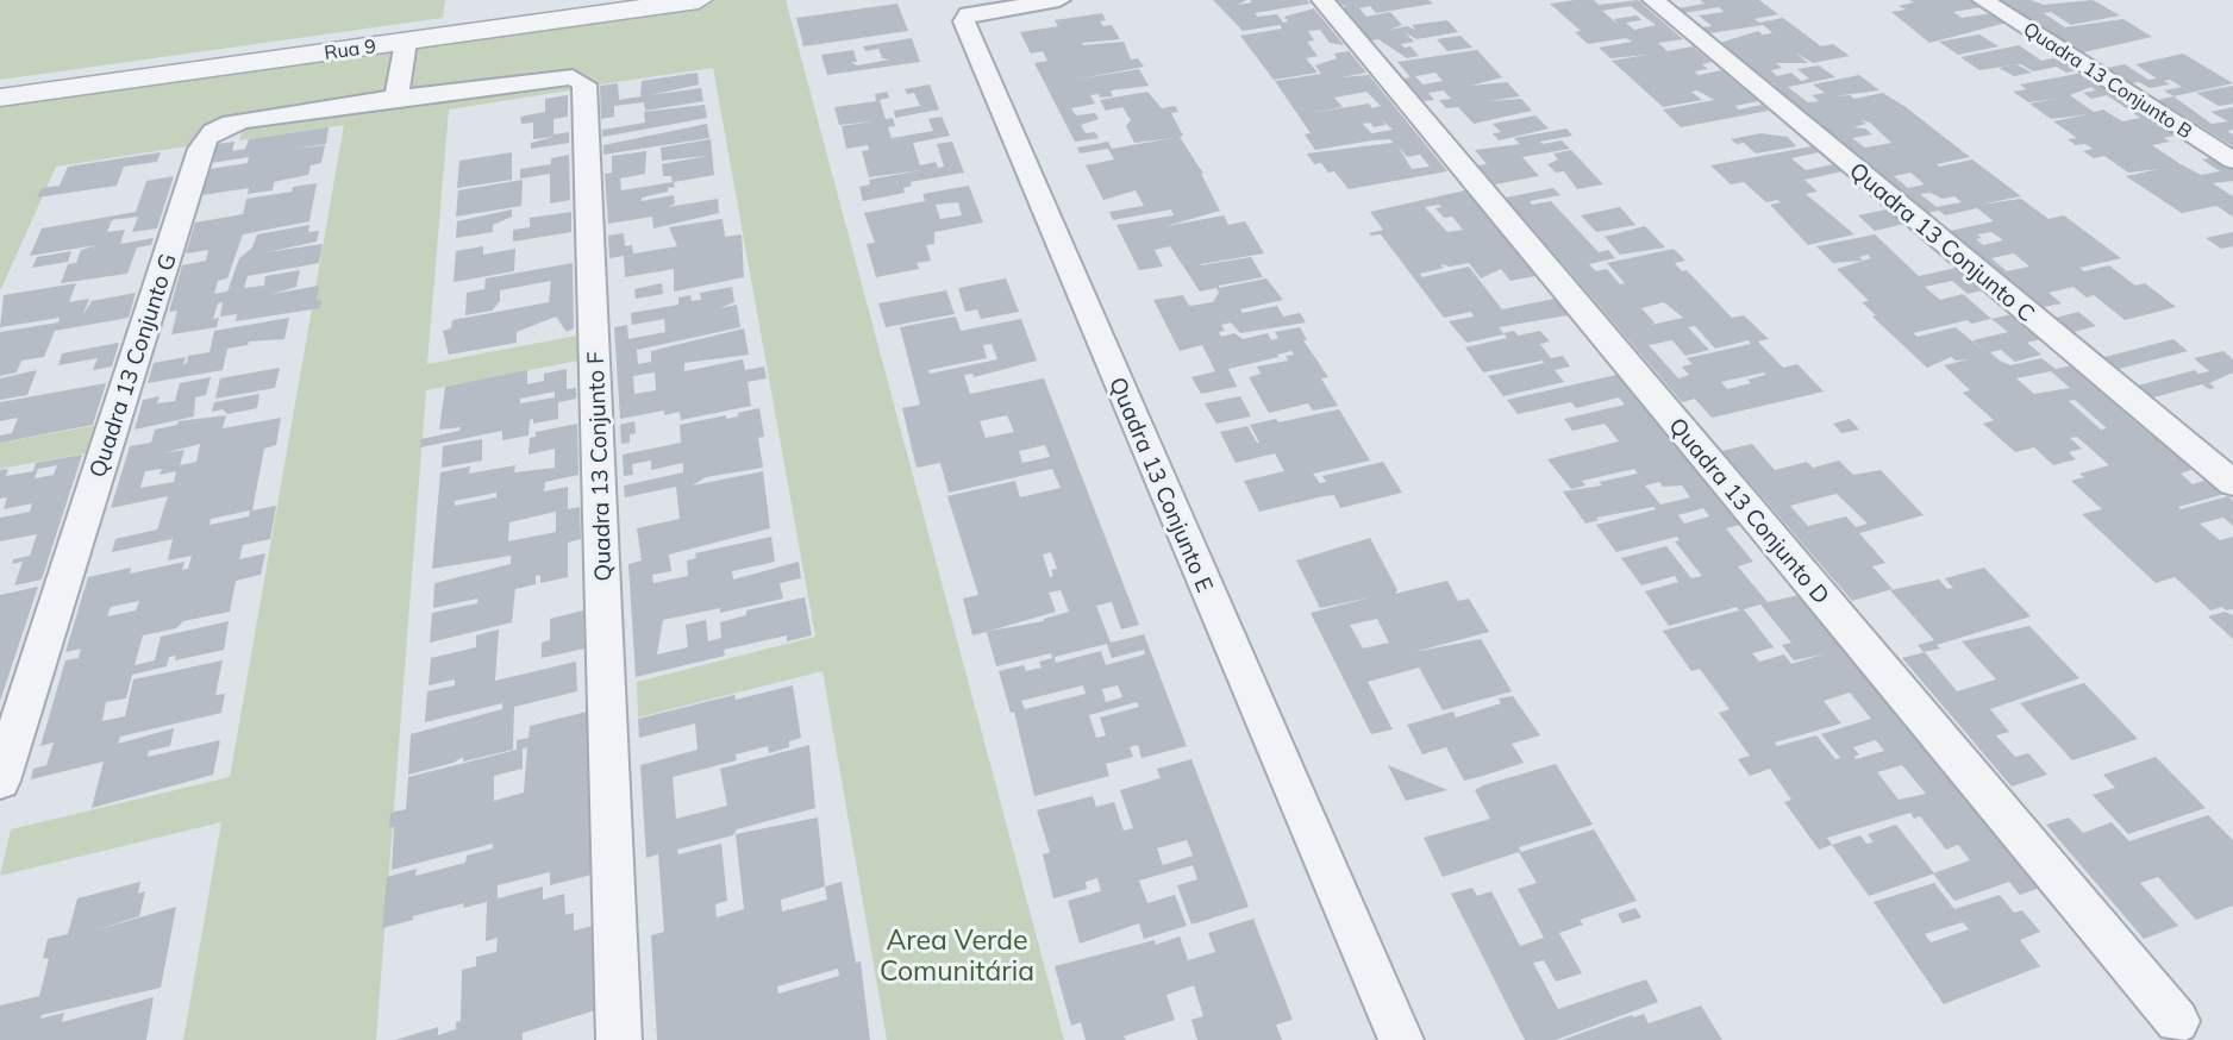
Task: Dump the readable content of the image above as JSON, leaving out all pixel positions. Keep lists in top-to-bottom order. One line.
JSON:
{"streets":{"street":["Rua 9","Quadra 13 Conjunto B","Quadra 13 Conjunto C","Quadra 13 Conjunto G","Quadra 13 Conjunto F","Quadra 13 Conjunto E","Quadra 13 Conjunto D"]},"crossings":[["Quadra 13 Conjunto G","Quadra 13 Conjunto F"]],"parks":["Area Verde Comunitária"]}
